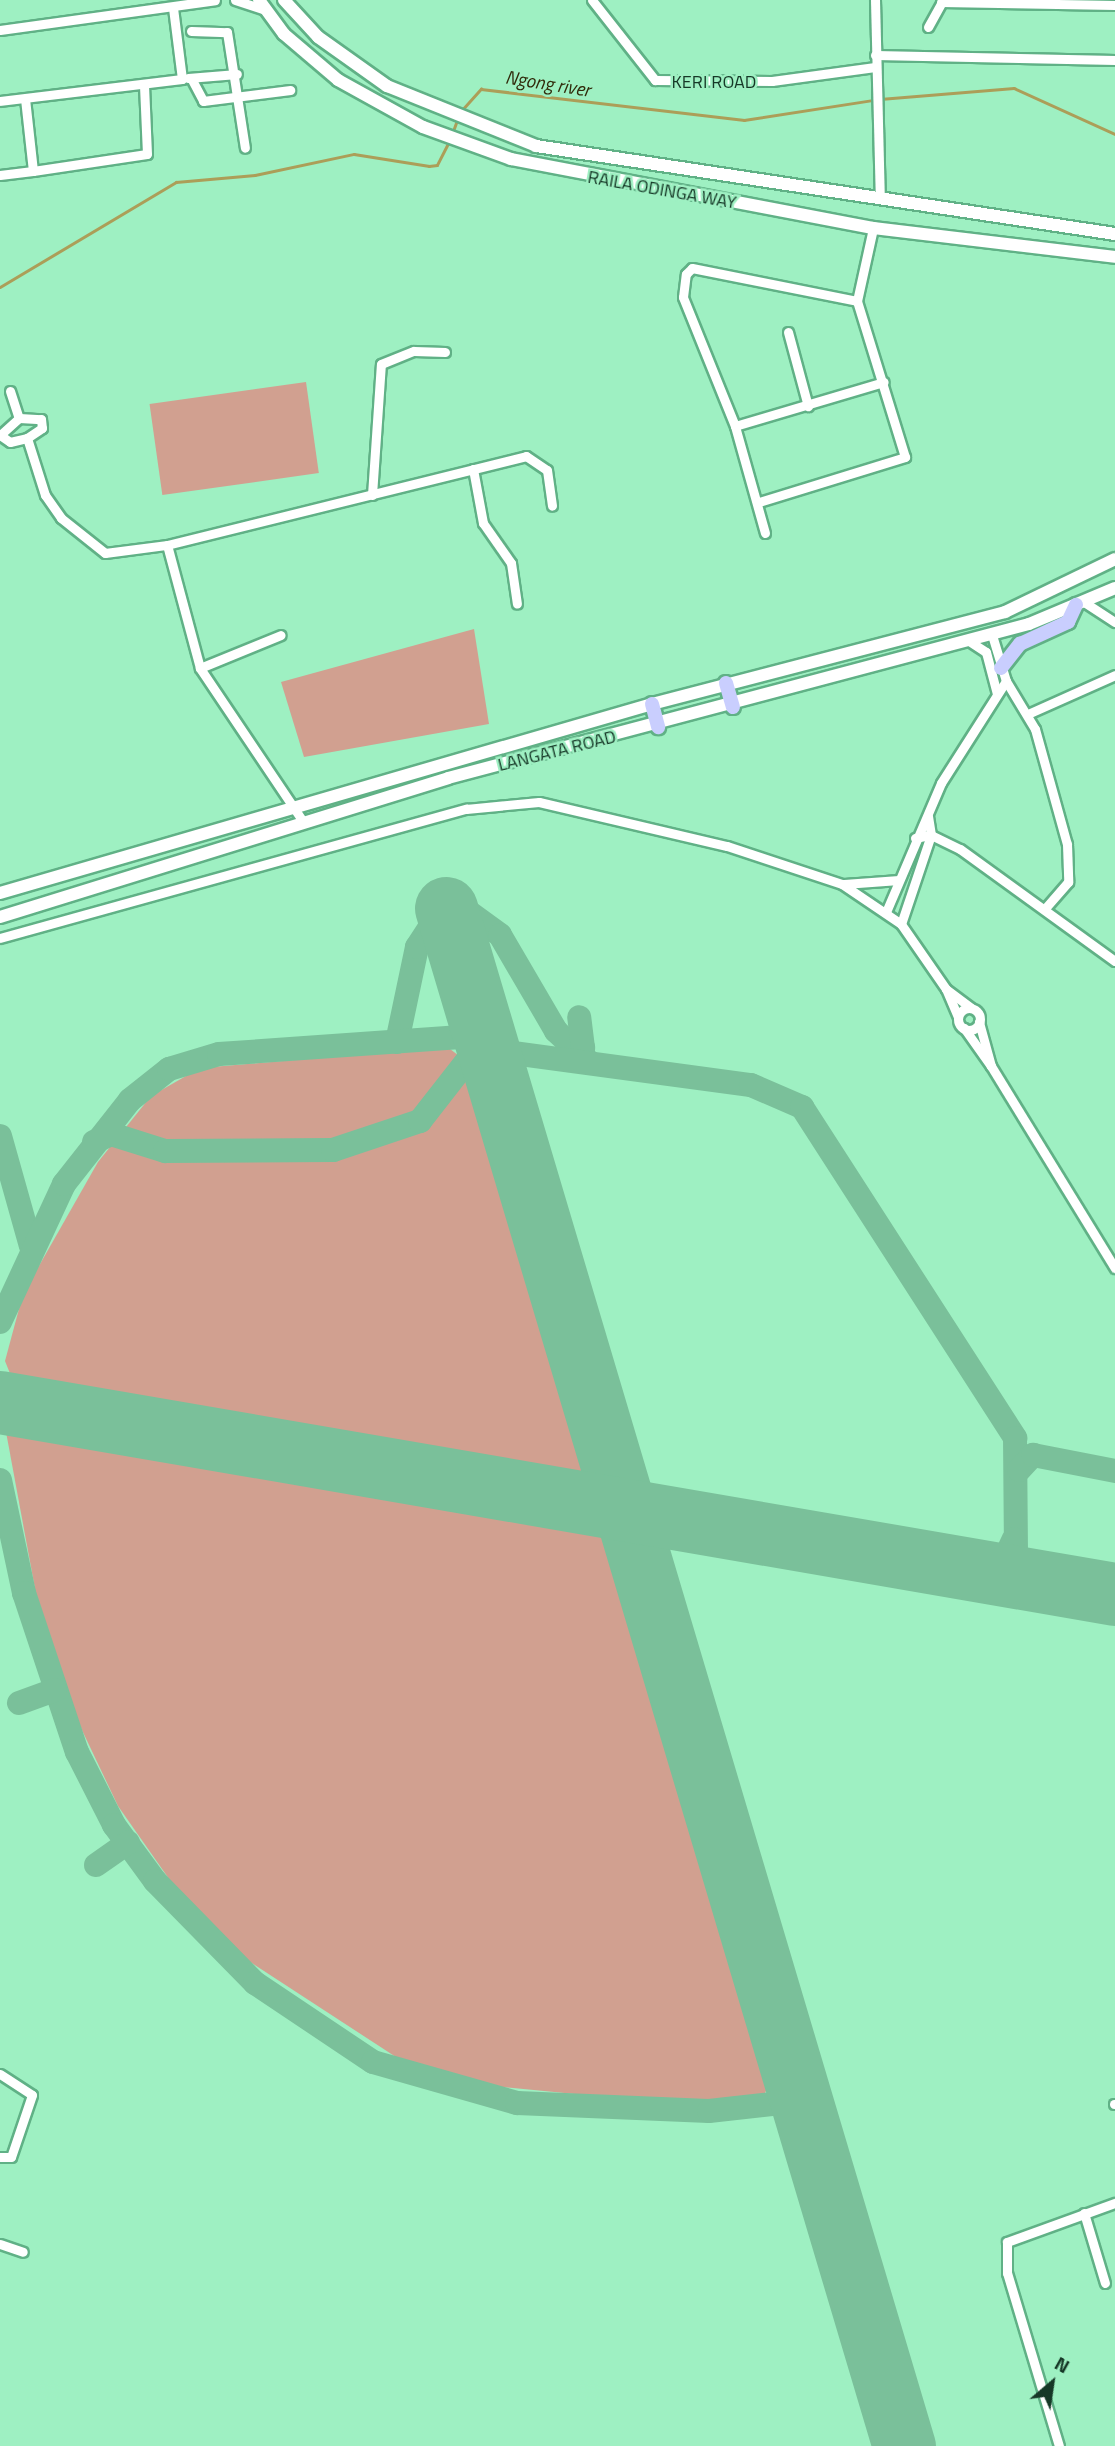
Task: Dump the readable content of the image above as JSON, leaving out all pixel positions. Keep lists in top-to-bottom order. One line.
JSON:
{"streets":{"main road":["RAILA ODINGA WAY","LANGATA ROAD"],"street":["KERI ROAD"]},"water":["Ngong river"],"north":"top right"}
